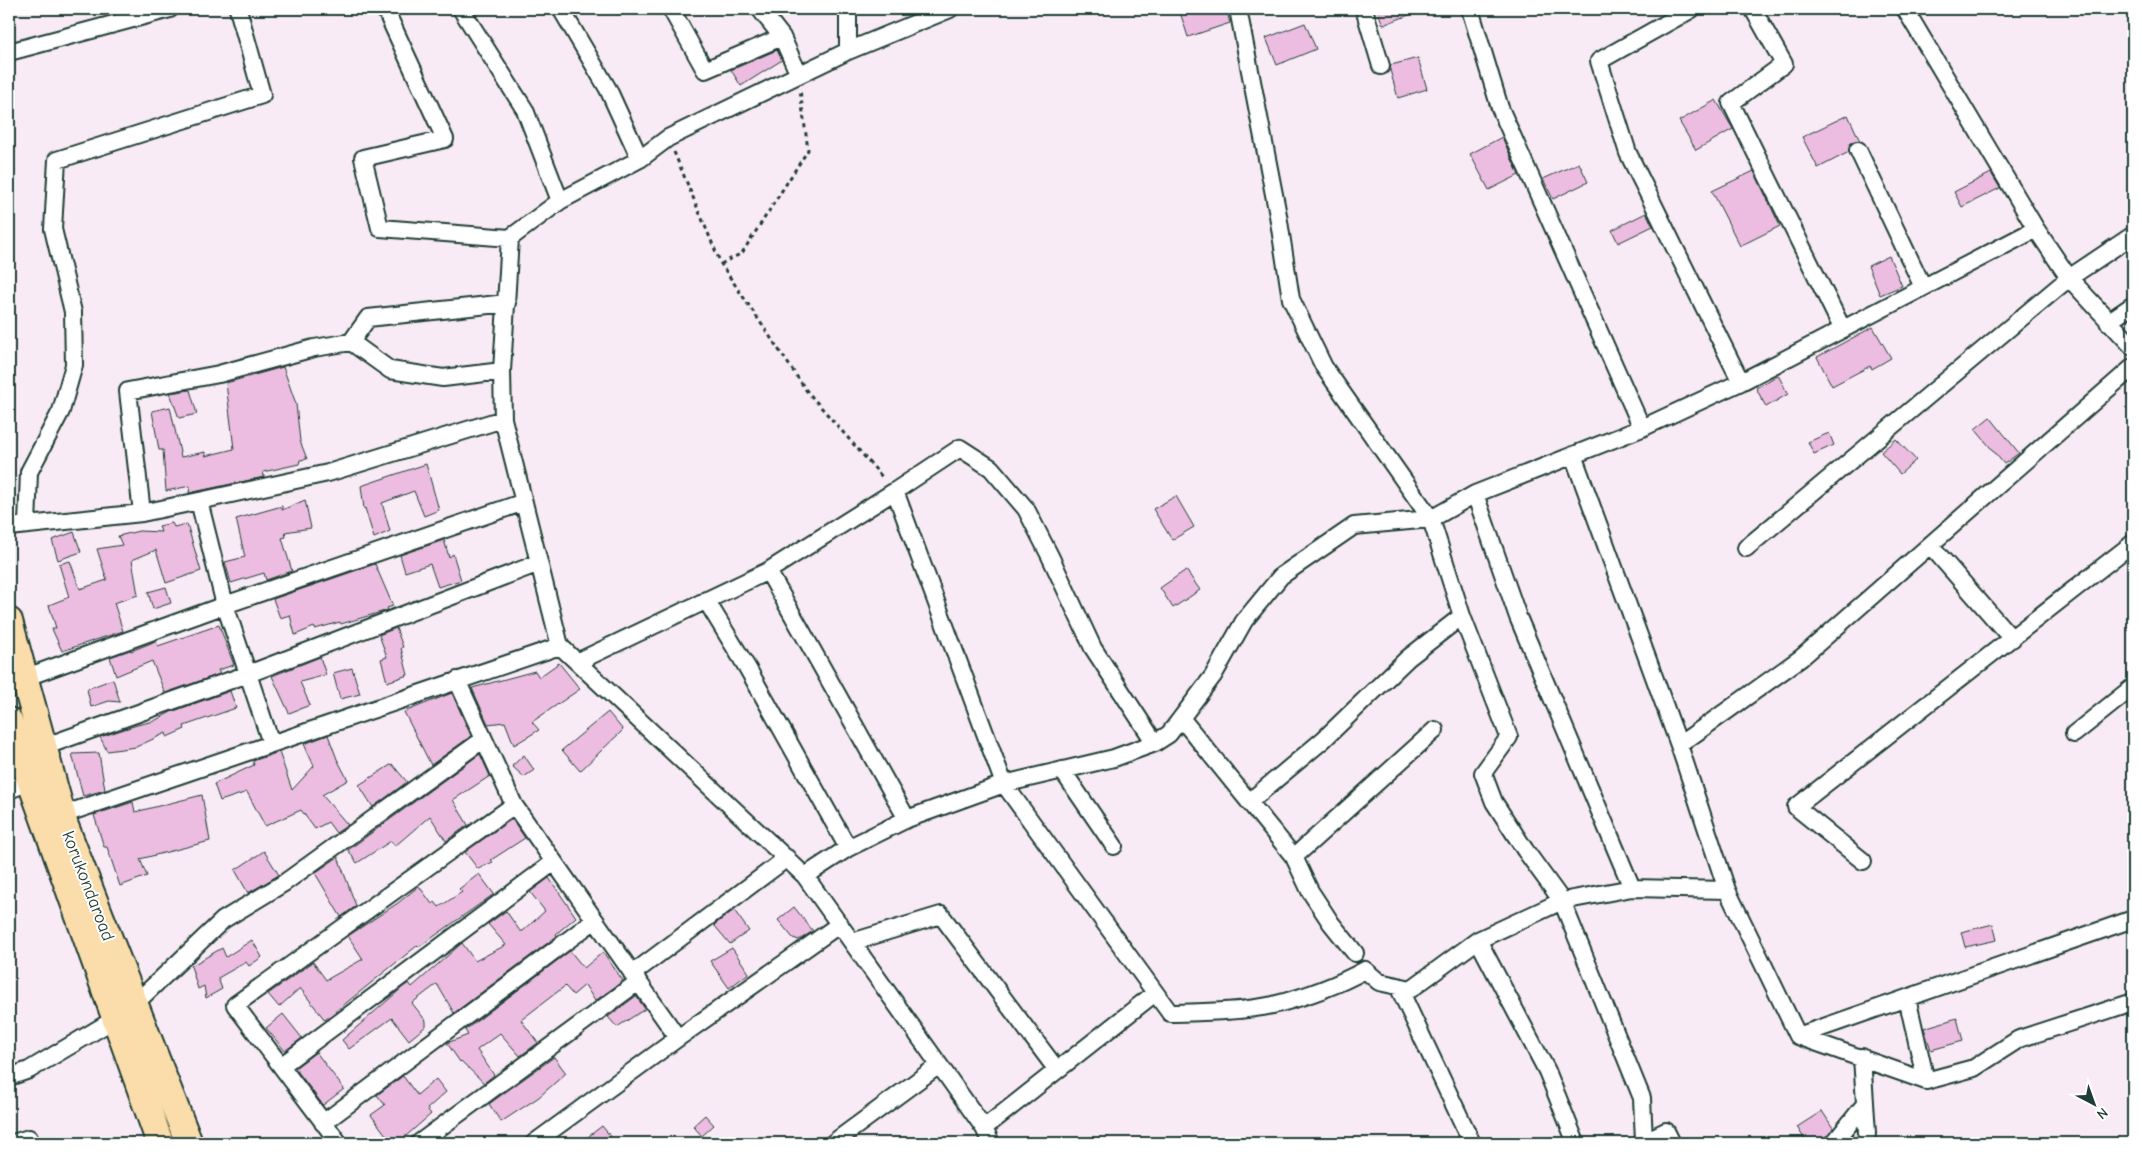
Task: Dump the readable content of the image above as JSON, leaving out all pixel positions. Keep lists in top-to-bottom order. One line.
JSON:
{"streets":{"main road":["korukondaroad"]},"north":"bottom right"}
